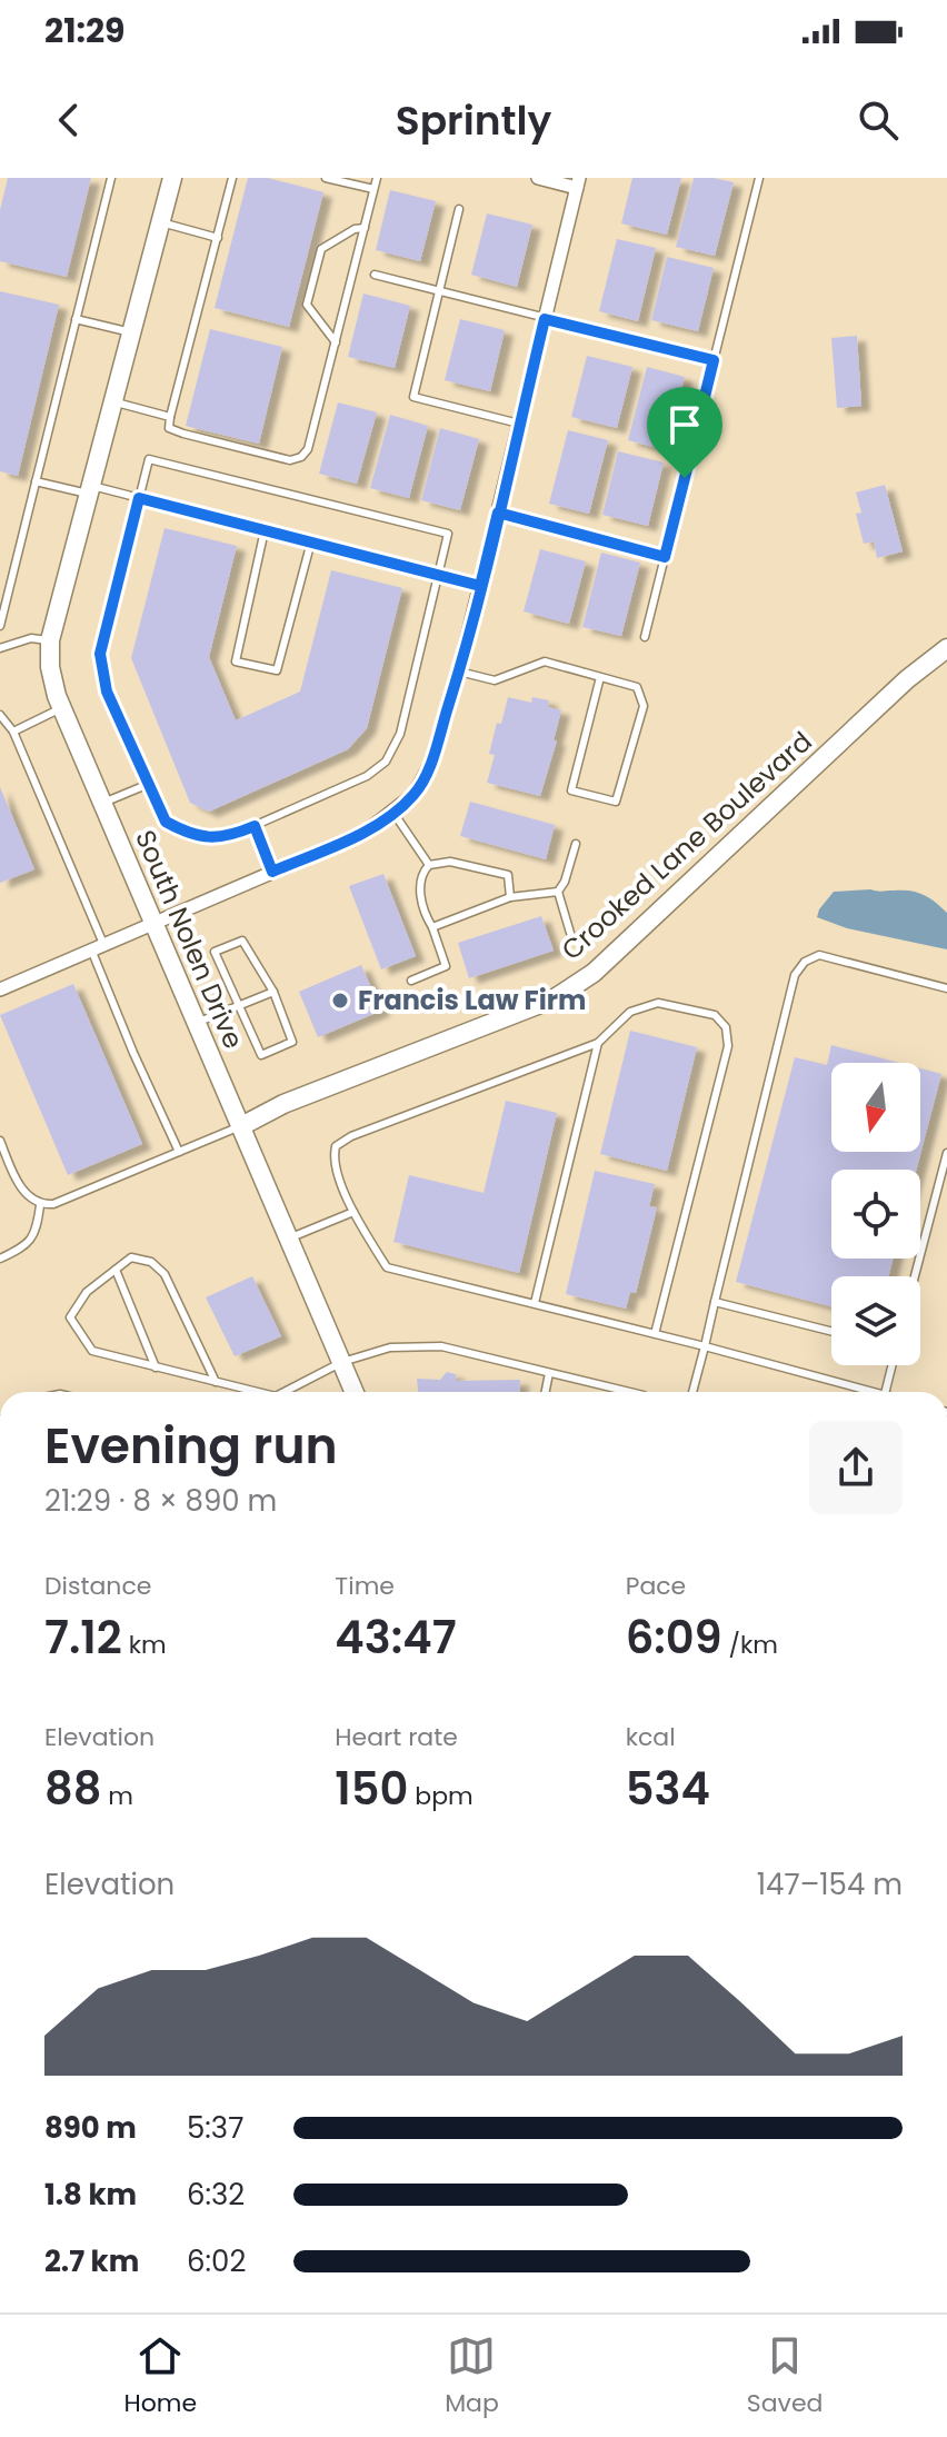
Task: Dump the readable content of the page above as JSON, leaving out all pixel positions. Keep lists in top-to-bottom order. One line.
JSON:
{"streets":{"street":["Crooked Lane Boulevard","South Nolen Drive"]},"crossings":[["Crooked Lane Boulevard","South Nolen Drive"]],"places":["Francis Law Firm"],"north":"bottom","page":{"status":"21:29","header":"Sprintly","heading":["Evening run","21:29 · 8 × 890 m"],"stats":[["Distance","7.12 km"],["Time","43:47"],["Pace","6:09 /km"],["Elevation","88 m"],["Heart rate","150 bpm"],["kcal","534"]],"chart":["Elevation","147–154 m"],"list":[{"name":"890 m","note":"5:37"},{"name":"1.8 km","note":"6:32"},{"name":"2.7 km","note":"6:02"}],"tabs":["Home","Map","Saved"]}}
